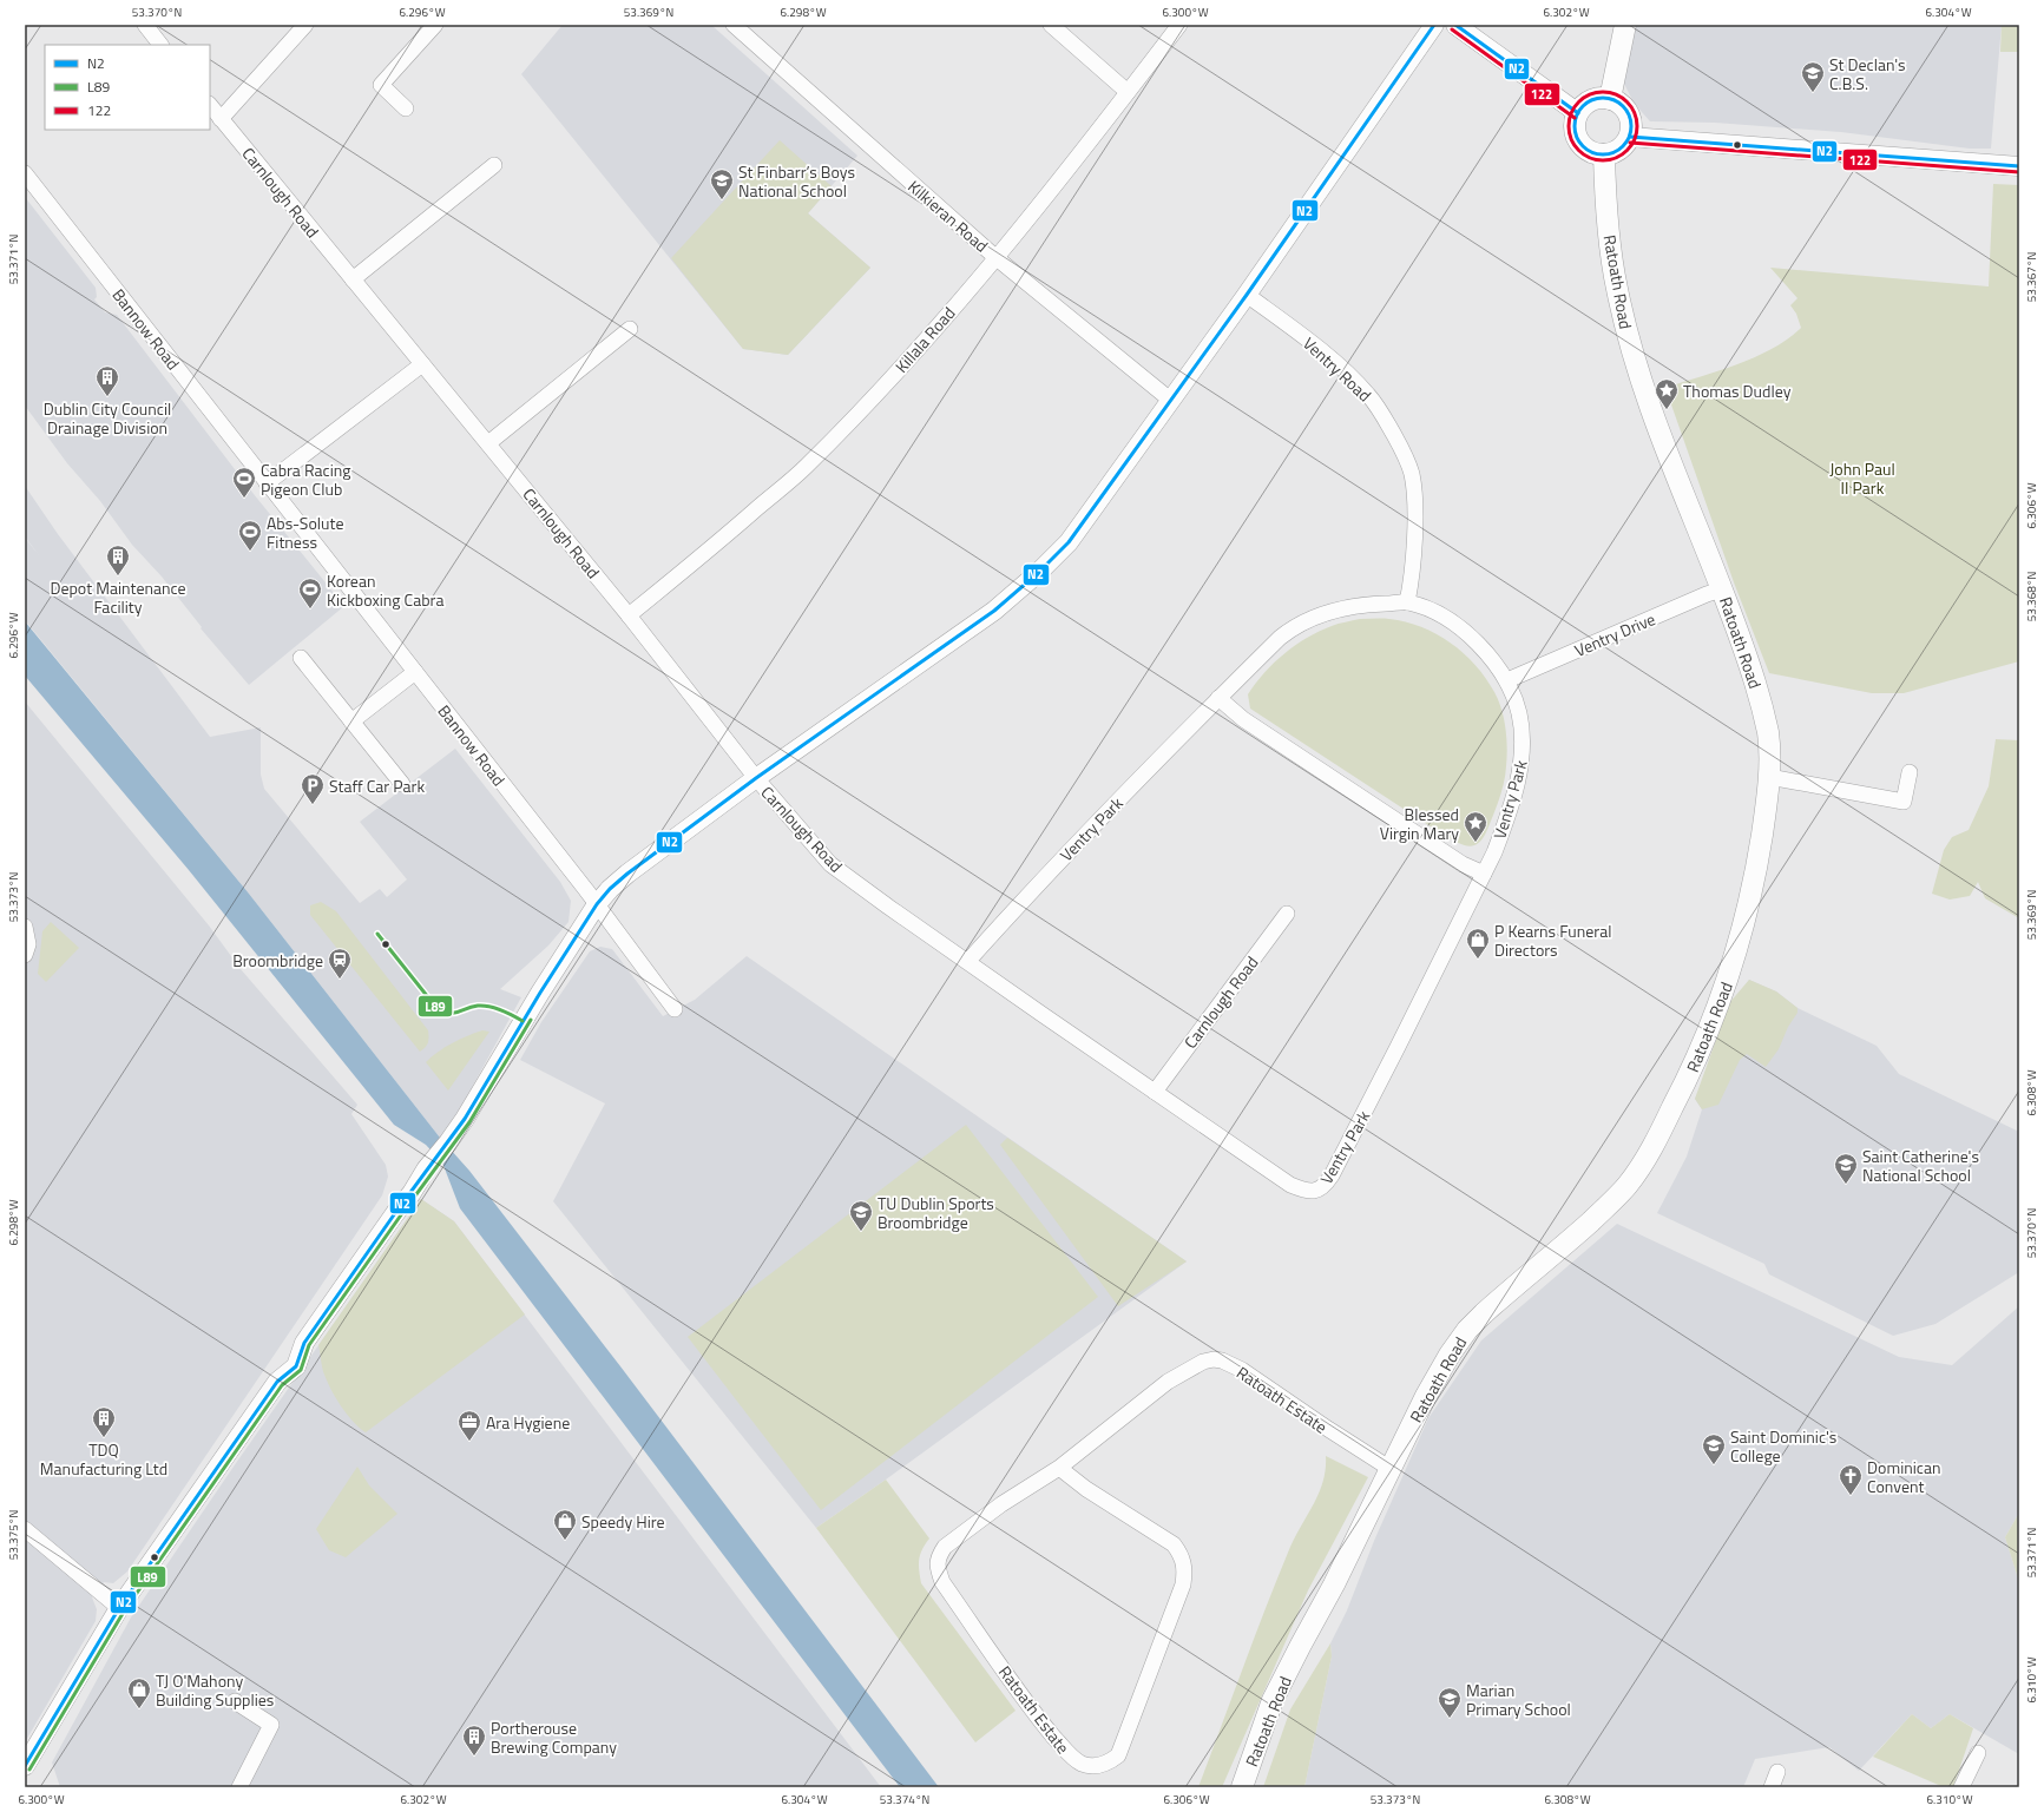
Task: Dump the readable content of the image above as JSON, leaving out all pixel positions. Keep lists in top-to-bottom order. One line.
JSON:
{"streets":{"main road":["Ratoath Road"],"street":["Carnlough Road","Kilkieran Road","Bannow Road","Killala Road","Ventry Road","Ventry Drive","Ventry Park","Ratoath Estate"]},"crossings":[["Carnlough Road","Killala Road"],["Carnlough Road","Ventry Park"],["Kilkieran Road","Killala Road"],["Ratoath Road","Ventry Drive"],["Ratoath Road","Ratoath Estate"],["Ventry Road","Ventry Park"],["Ventry Drive","Ventry Park"]],"parks":["John Paul II Park"],"places":{"school or university":["St Declan's C.B.S.","St Finbarr’s Boys National School","Saint Catherine's National School","TU Dublin Sports Broombridge","Saint Dominic's College","Marian Primary School"],"building":["Dublin City Council Drainage Division","Depot Maintenance Facility","TDQ Manufacturing Ltd","Portherouse Brewing Company"],"place":["Thomas Dudley","Blessed Virgin Mary"],"sports":["Cabra Racing Pigeon Club","Abs-Solute Fitness","Korean Kickboxing Cabra"],"parking":["Staff Car Park"],"shop":["P Kearns Funeral Directors","Speedy Hire","TJ O'Mahony Building Supplies"],"station":["Broombridge"],"office":["Ara Hygiene"],"church":["Dominican Convent"]},"lines":["transit line N2","transit line 122","transit line L89"],"legend":["N2","L89","122"],"coordinates":["53.370°N","6.296°W","53.369°N","6.298°W","6.300°W","6.302°W","6.304°W","53.371°N","53.367°N","6.306°W","53.368°N","53.373°N","6.308°W","53.375°N","6.310°W","53.374°N"]}
